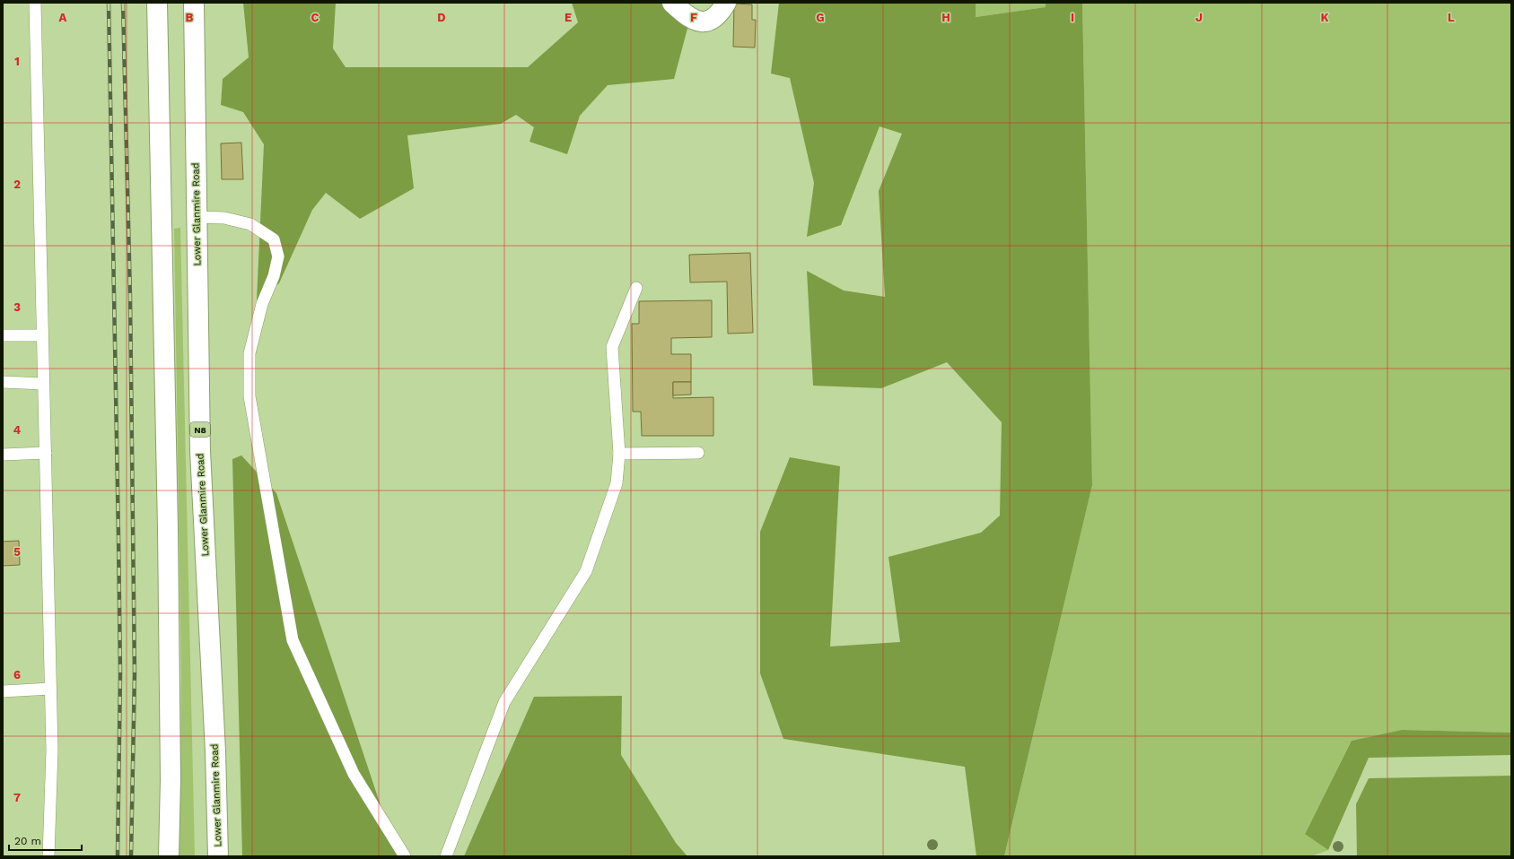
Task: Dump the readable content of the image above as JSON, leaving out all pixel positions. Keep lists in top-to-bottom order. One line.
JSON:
{"streets":{"main road":["Lower Glanmire Road","N8"]},"scale_bar":"20 m","grid":{"columns":["A","B","C","D","E","F","G","H","I","J","K","L"],"rows":["1","2","3","4","5","6","7"]}}
